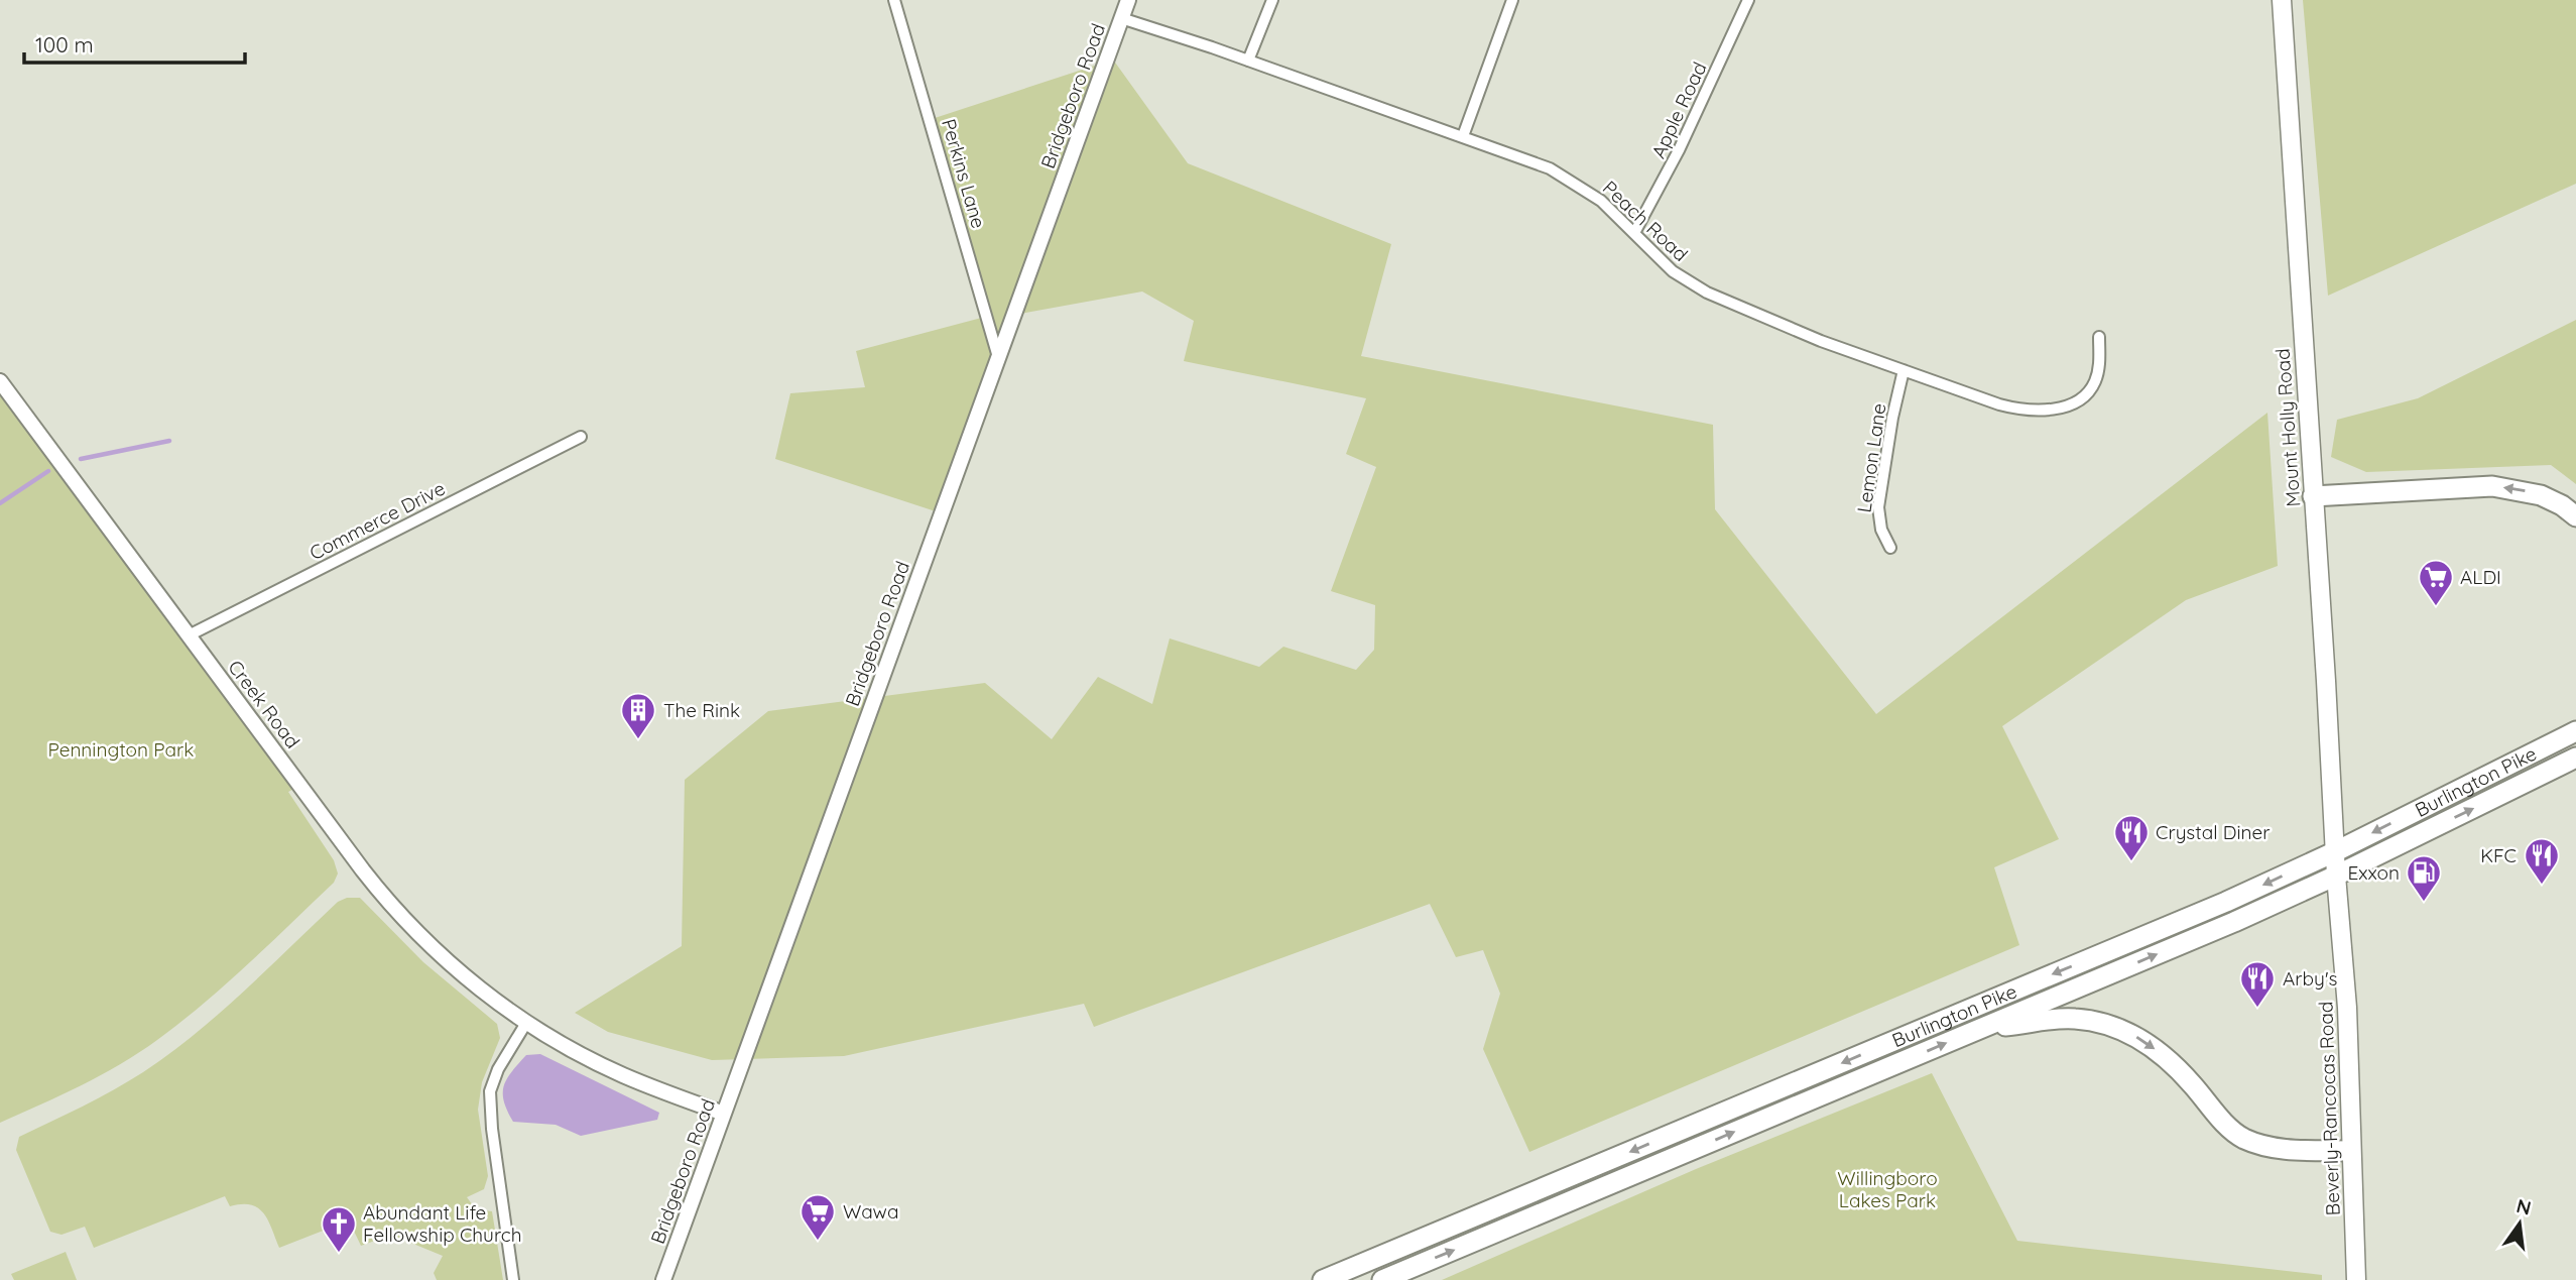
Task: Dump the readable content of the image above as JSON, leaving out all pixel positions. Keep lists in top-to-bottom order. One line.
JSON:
{"streets":{"highway":["Burlington Pike"],"main road":["Mount Holly Road","Beverly-Rancocas Road"],"street":["Bridgeboro Road","Apple Road","Perkins Lane","Peach Road","Lemon Lane","Commerce Drive","Creek Road"]},"crossings":[["Bridgeboro Road","Perkins Lane"],["Bridgeboro Road","Peach Road"],["Bridgeboro Road","Creek Road"],["Apple Road","Peach Road"],["Peach Road","Lemon Lane"],["Mount Holly Road","Burlington Pike"],["Mount Holly Road","Beverly-Rancocas Road"],["Commerce Drive","Creek Road"],["Burlington Pike","Beverly-Rancocas Road"]],"parks":["Pennington Park","Willingboro Lakes Park"],"places":{"supermarket":["ALDI","Wawa"],"building":["The Rink"],"restaurant":["Crystal Diner","KFC","Arby's"],"fuel station":["Exxon"],"church":["Abundant Life Fellowship Church"]},"scale_bar":"100 m","north":"top"}
